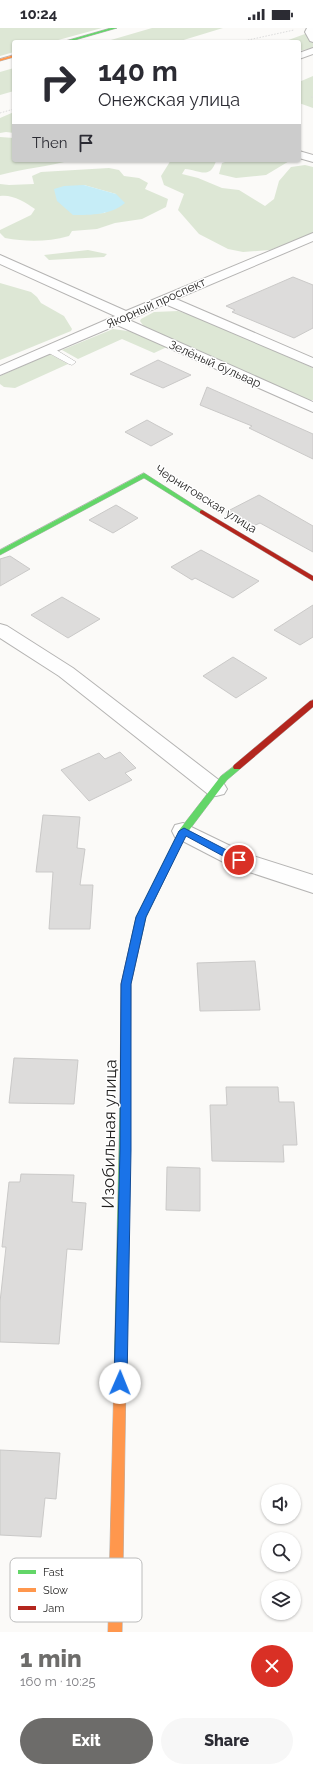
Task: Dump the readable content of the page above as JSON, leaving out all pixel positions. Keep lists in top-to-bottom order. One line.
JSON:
{"streets":{"street":["Якорный проспект","Зелёный бульвар","Черниговская улица","Изобильная улица"]},"crossings":[["Якорный проспект","Зелёный бульвар"]],"legend":["Fast","Slow","Jam"],"page":{"status":"10:24","turn":["140 m","Онежская улица"],"then":"Then","heading":["1 min","160 m · 10:25"],"buttons":["Exit","Share"]}}
